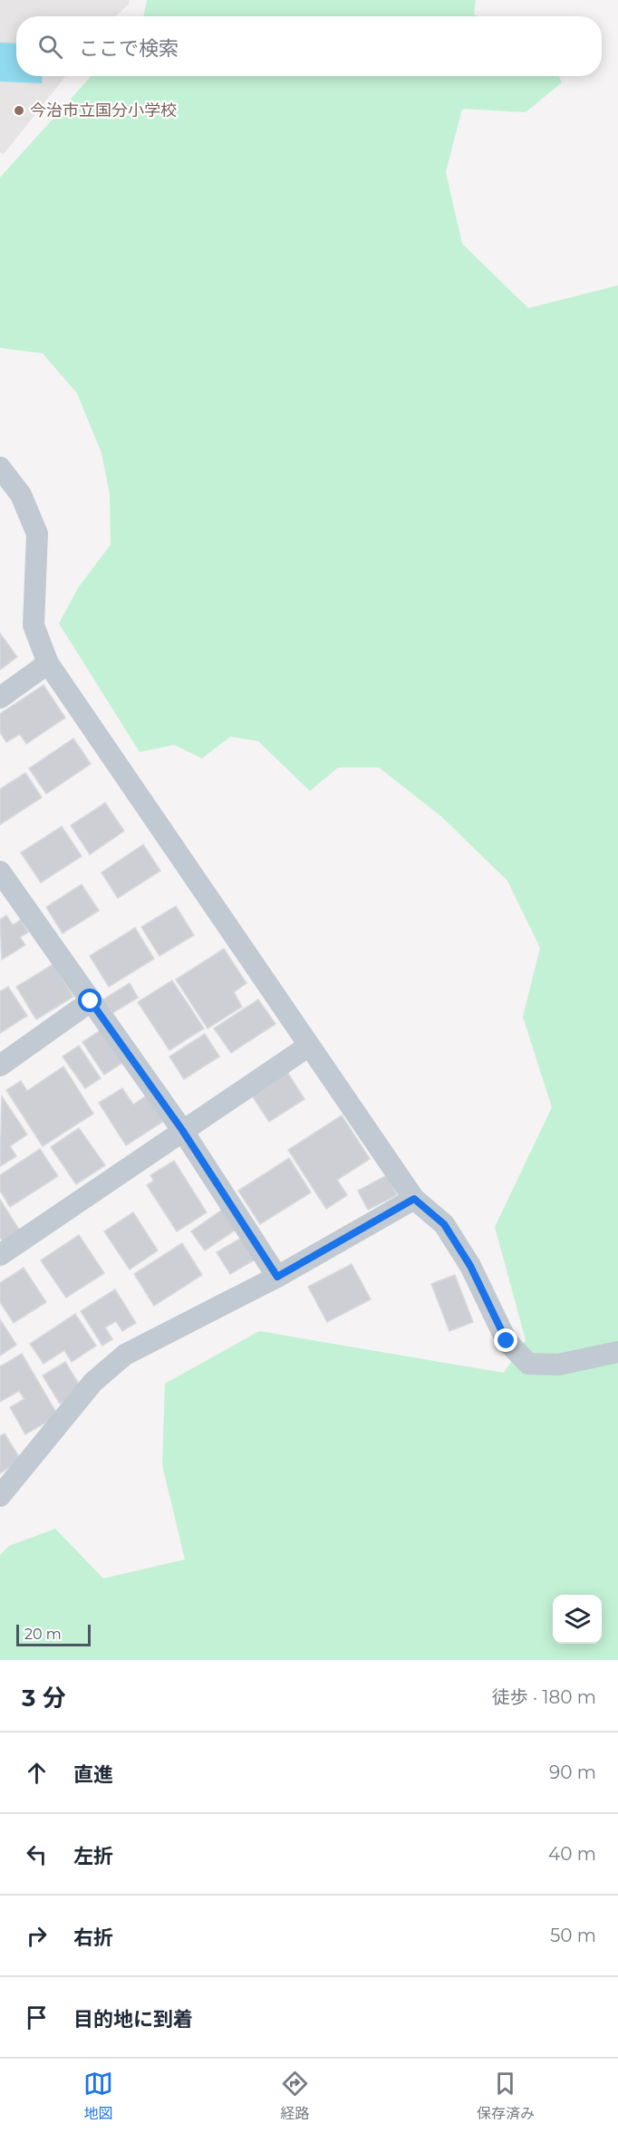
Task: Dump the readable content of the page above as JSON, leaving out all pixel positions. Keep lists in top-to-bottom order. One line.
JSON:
{"places":["今治市立国分小学校"],"scale_bar":"20 m","page":{"search":"ここで検索","scale":"20 m","heading":["3 分","徒歩 · 180 m"],"list":[["直進","90 m"],["左折","40 m"],["右折","50 m"],"目的地に到着"],"nav":["地図","経路","保存済み"]}}
